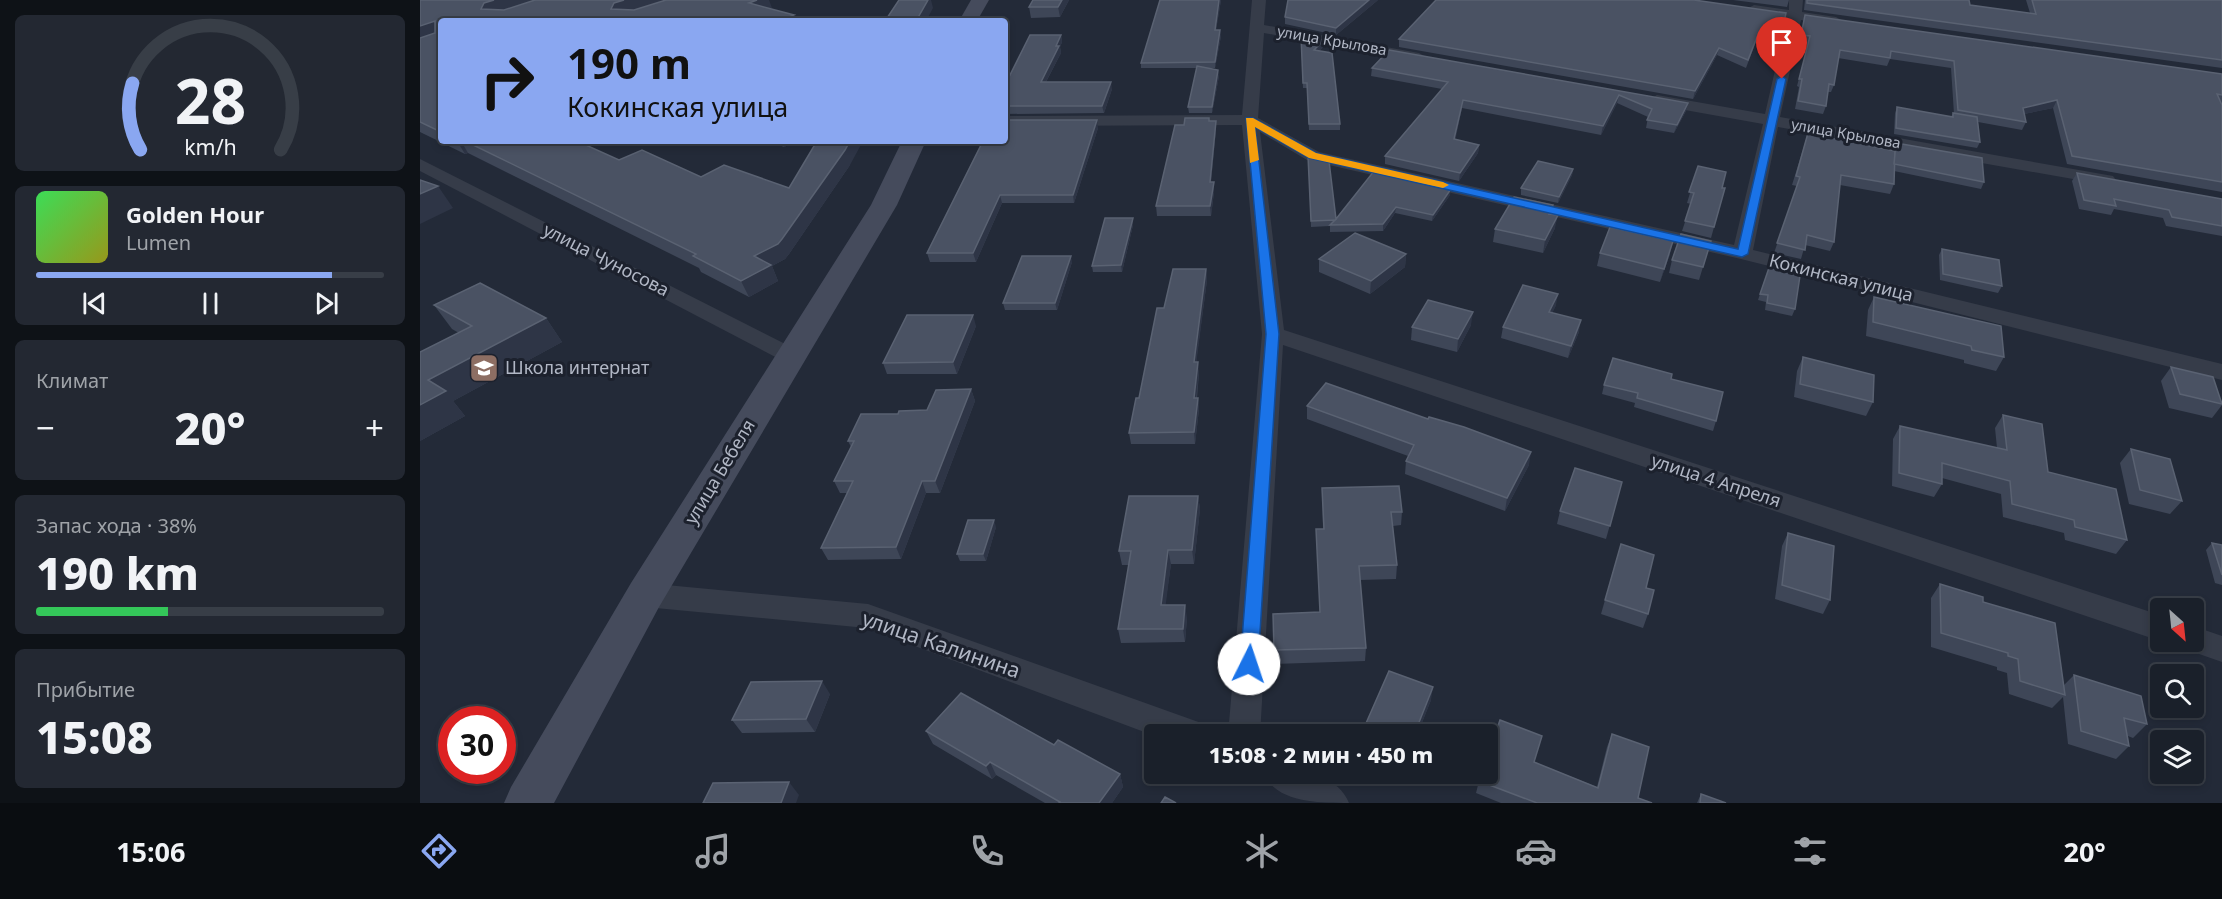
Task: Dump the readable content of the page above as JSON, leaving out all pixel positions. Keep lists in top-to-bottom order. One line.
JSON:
{"streets":{"street":["улица Крылова","улица Чуносова","Кокинская улица","улица Бебеля","улица 4 Апреля","улица Калинина"]},"crossings":[["улица Чуносова","улица Бебеля"],["улица Бебеля","улица Калинина"]],"places":{"school or university":["Школа интернат"]},"north":"bottom right","page":{"turn":["190 m","Кокинская улица"],"song":["Golden Hour","Lumen"],"tile":["Климат",["Запас хода · 38%","190 km"],["Прибытие","15:08"]],"heat":["−","20°","+"],"limit":"30","trip":"15:08 · 2 мин · 450 m","tabs":["15:06","20°"],"gauge":["28","km/h"]}}
